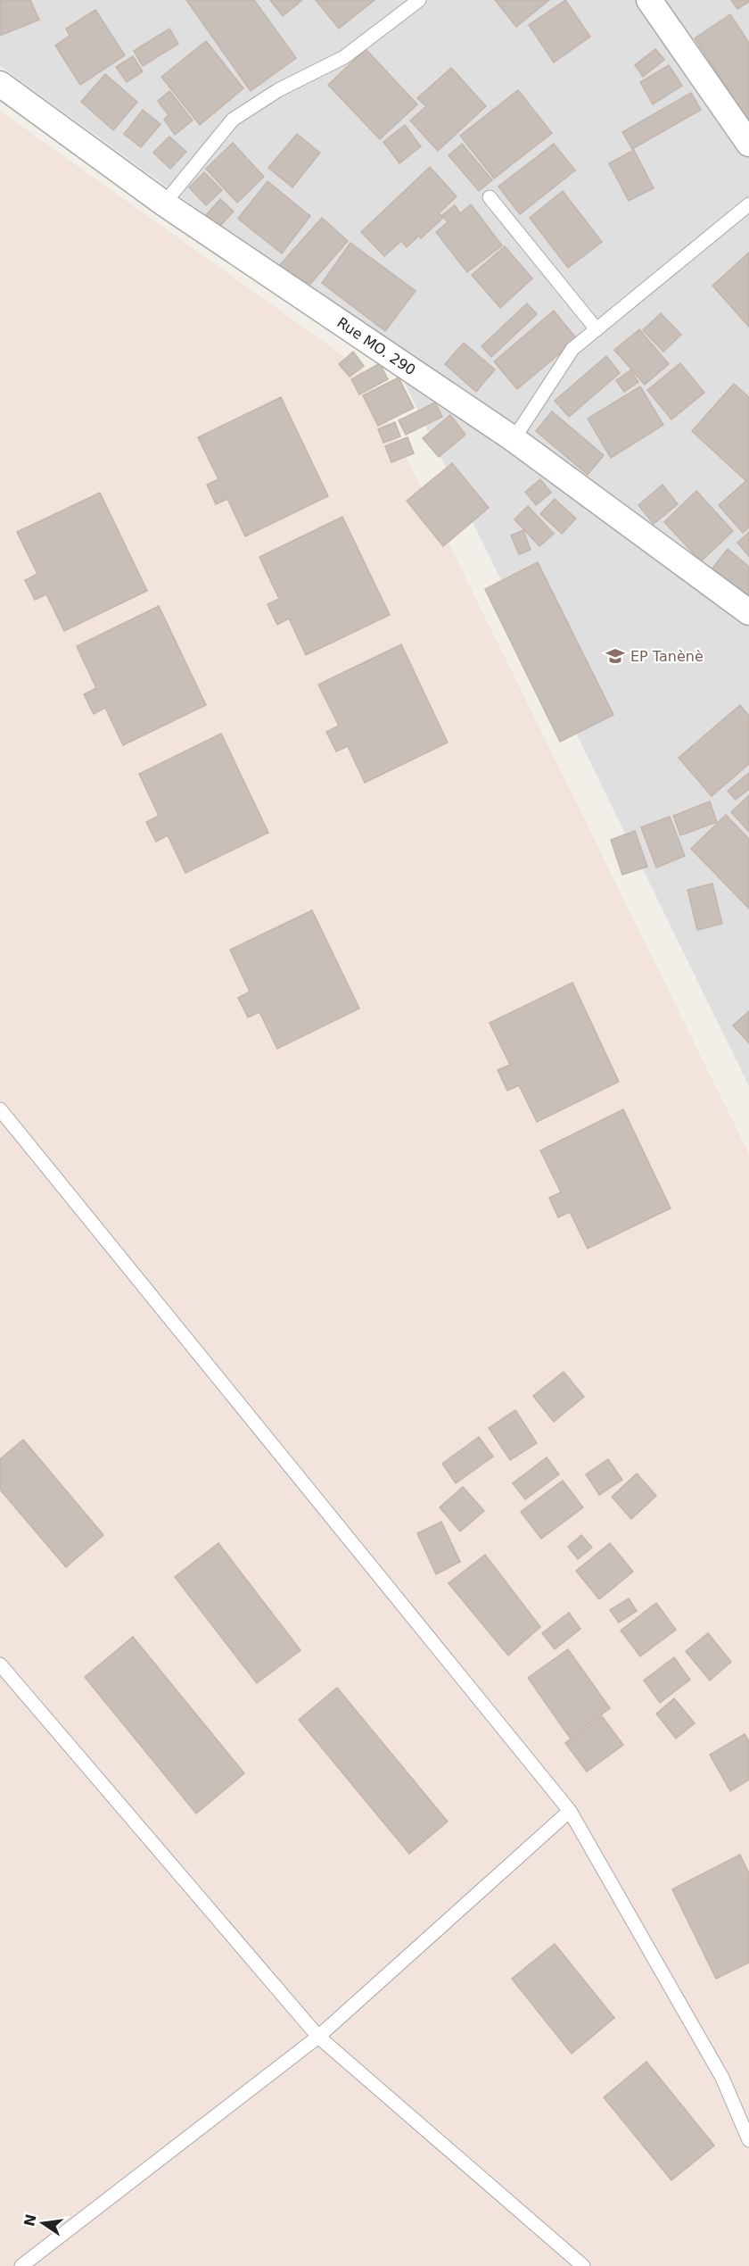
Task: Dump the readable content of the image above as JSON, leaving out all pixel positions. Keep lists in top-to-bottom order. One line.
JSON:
{"streets":{"street":["Rue MO. 290"]},"places":{"school or university":["EP Tanènè"]},"north":"left"}
